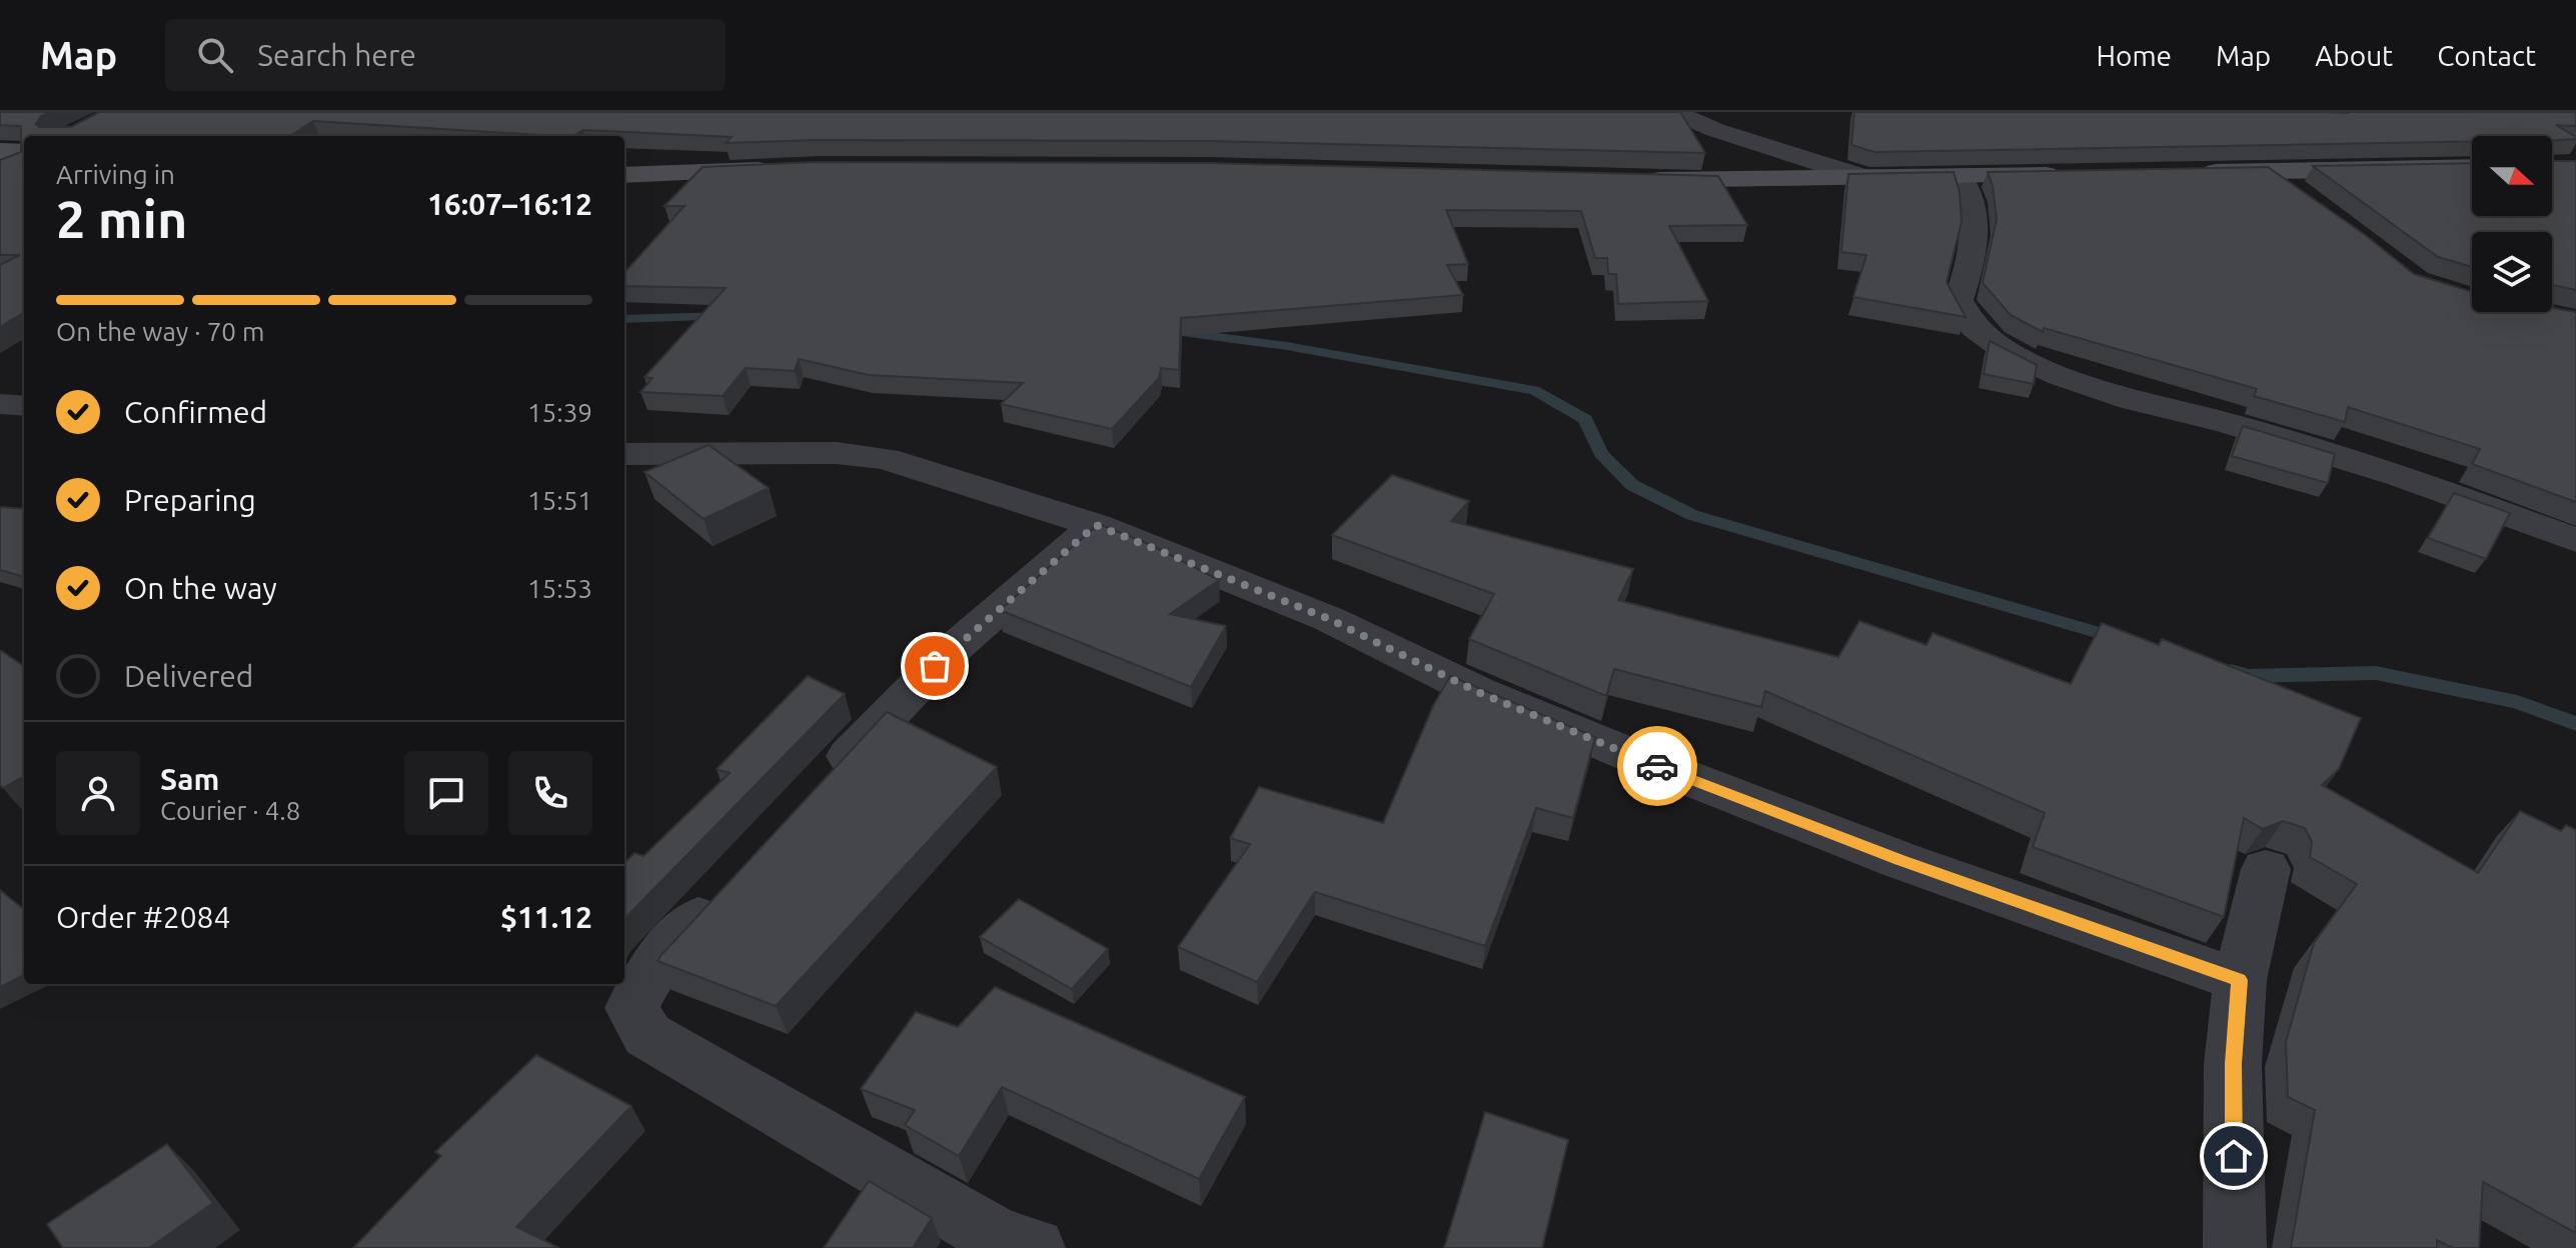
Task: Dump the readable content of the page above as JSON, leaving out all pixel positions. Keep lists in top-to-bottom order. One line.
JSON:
{"north":"right","page":{"header":"Map","search":"Search here","nav":["Home","Map","About","Contact"],"heading":["2 min","Arriving in","16:07–16:12"],"panel":["Sam","Courier · 4.8","Order #2084","$11.12"],"bar":"On the way · 70 m","list":[["Confirmed","15:39"],["Preparing","15:51"],["On the way","15:53"],"Delivered"]}}
